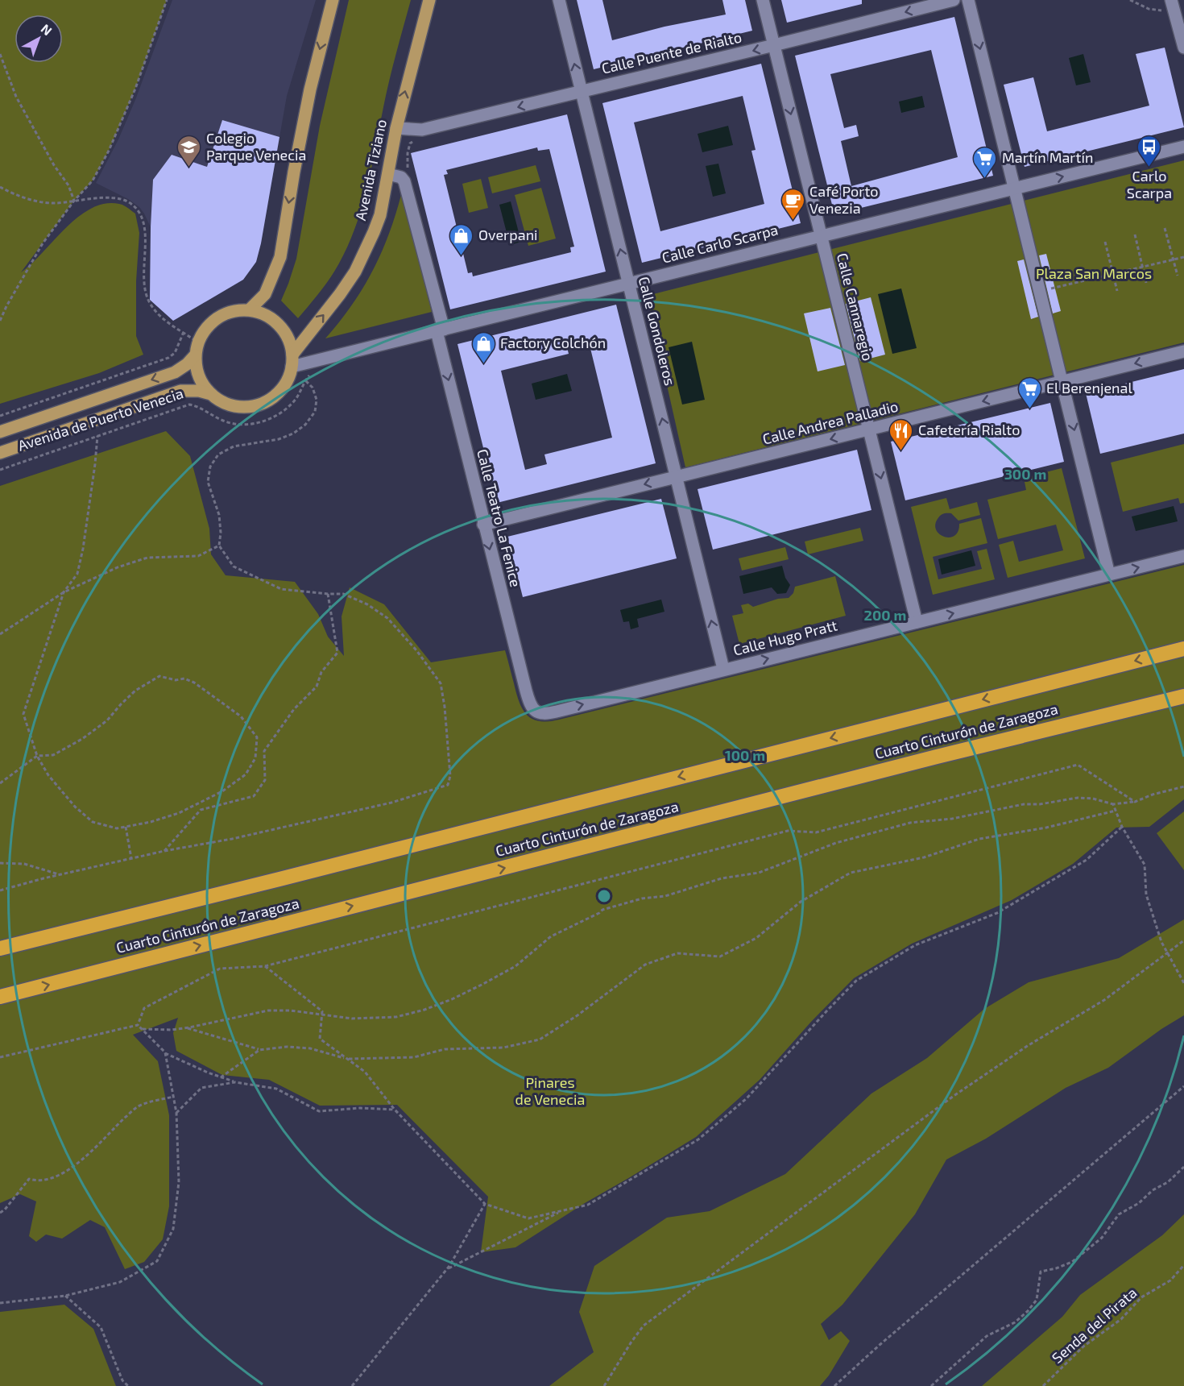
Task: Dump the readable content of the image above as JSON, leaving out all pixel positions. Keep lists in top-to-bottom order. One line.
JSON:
{"streets":{"highway":["Cuarto Cinturón de Zaragoza"],"main road":["Avenida Tiziano","Avenida de Puerto Venecia"],"street":["Calle Puente de Rialto","Calle Carlo Scarpa","Calle Cannaregio","Calle Gondoleros","Calle Andrea Palladio","Calle Teatro La Fenice","Calle Hugo Pratt"],"path":["Senda del Pirata"]},"crossings":[["Calle Puente de Rialto","Avenida Tiziano"],["Calle Puente de Rialto","Calle Cannaregio"],["Calle Puente de Rialto","Calle Gondoleros"],["Avenida Tiziano","Calle Carlo Scarpa"],["Avenida Tiziano","Avenida de Puerto Venecia"],["Avenida Tiziano","Calle Teatro La Fenice"],["Calle Carlo Scarpa","Calle Cannaregio"],["Calle Carlo Scarpa","Calle Gondoleros"],["Calle Carlo Scarpa","Avenida de Puerto Venecia"],["Calle Carlo Scarpa","Calle Teatro La Fenice"],["Calle Cannaregio","Calle Andrea Palladio"],["Calle Cannaregio","Calle Hugo Pratt"],["Calle Gondoleros","Calle Andrea Palladio"],["Calle Gondoleros","Calle Hugo Pratt"],["Calle Andrea Palladio","Calle Teatro La Fenice"],["Calle Teatro La Fenice","Calle Hugo Pratt"]],"one_way":["Calle Puente de Rialto","Calle Cannaregio","Calle Gondoleros","Calle Andrea Palladio","Calle Teatro La Fenice","Calle Hugo Pratt"],"parks":["Plaza San Marcos","Pinares de Venecia"],"places":{"school or university":["Colegio Parque Venecia"],"bus stop":["Carlo Scarpa"],"supermarket":["Martín Martín","El Berenjenal"],"cafe":["Café Porto Venezia"],"shop":["Overpani","Factory Colchón"],"restaurant":["Cafetería Rialto"]},"north":"top right","rings":["300 m","200 m","100 m"]}
